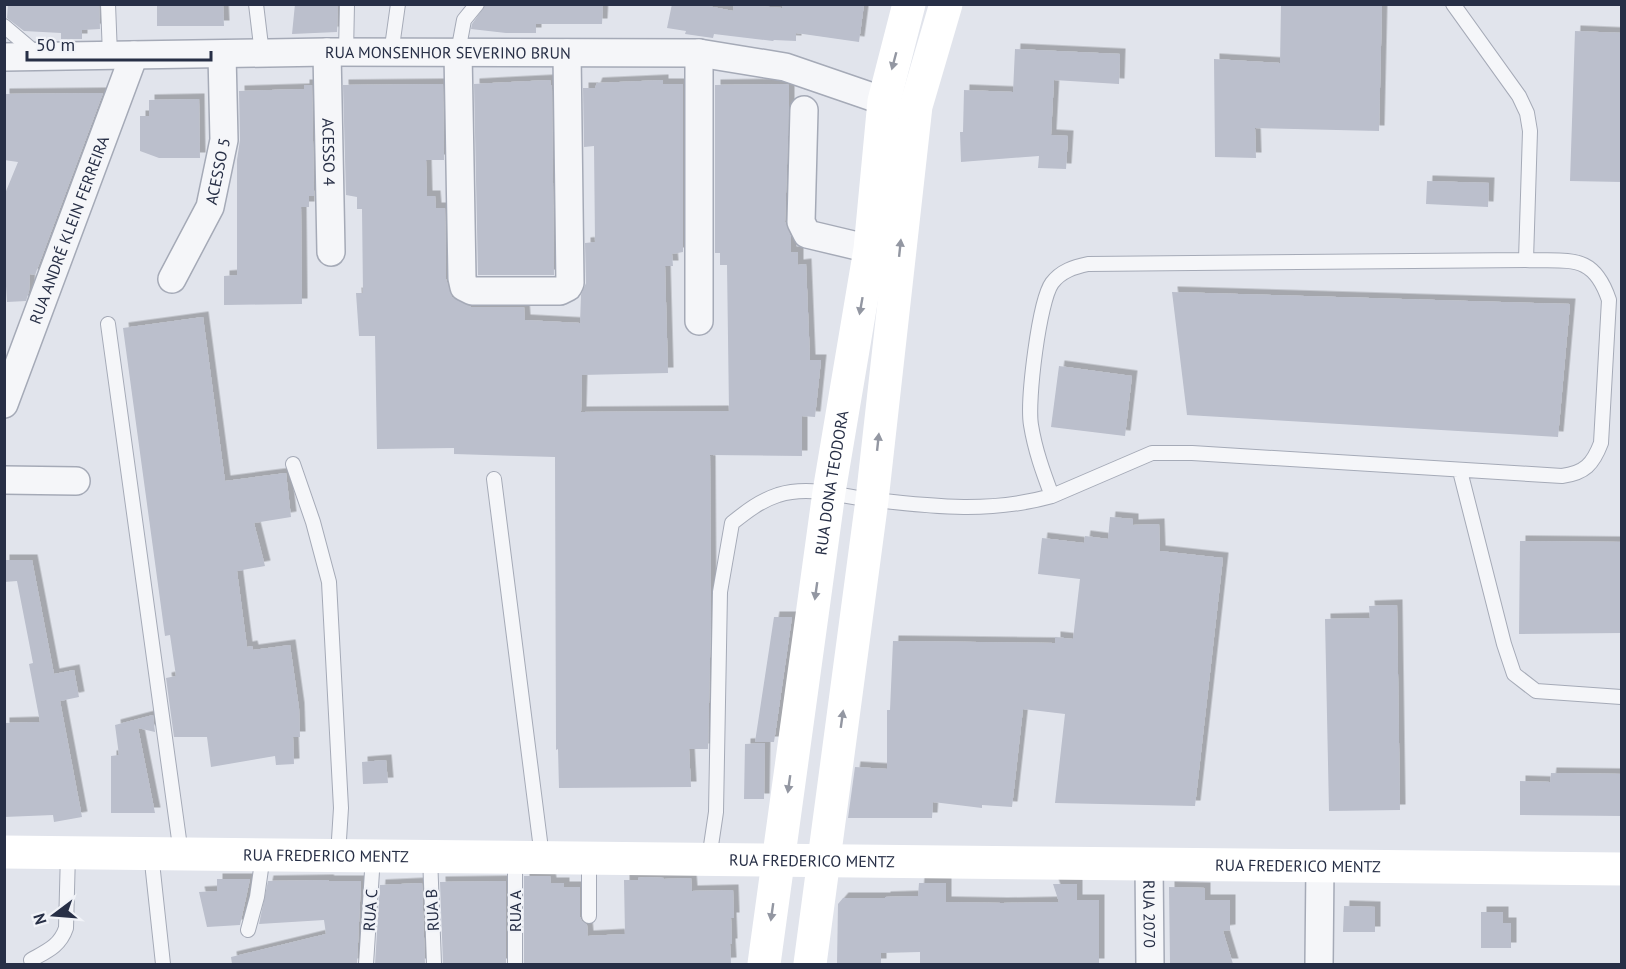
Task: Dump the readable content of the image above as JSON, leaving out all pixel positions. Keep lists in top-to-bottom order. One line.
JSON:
{"streets":{"main road":["RUA DONA TEODORA","RUA FREDERICO MENTZ"],"street":["RUA MONSENHOR SEVERINO BRUN","ACESSO 4","ACESSO 5","RUA ANDRÉ KLEIN FERREIRA","RUA 2070"],"lane":["RUA C","RUA B","RUA A"]},"crossings":[["RUA MONSENHOR SEVERINO BRUN","ACESSO 4"],["RUA MONSENHOR SEVERINO BRUN","ACESSO 5"],["RUA MONSENHOR SEVERINO BRUN","RUA ANDRÉ KLEIN FERREIRA"],["RUA MONSENHOR SEVERINO BRUN","RUA DONA TEODORA"],["RUA DONA TEODORA","RUA FREDERICO MENTZ"],["RUA FREDERICO MENTZ","RUA C"],["RUA FREDERICO MENTZ","RUA B"],["RUA FREDERICO MENTZ","RUA A"],["RUA FREDERICO MENTZ","RUA 2070"]],"scale_bar":"50 m","north":"left"}
